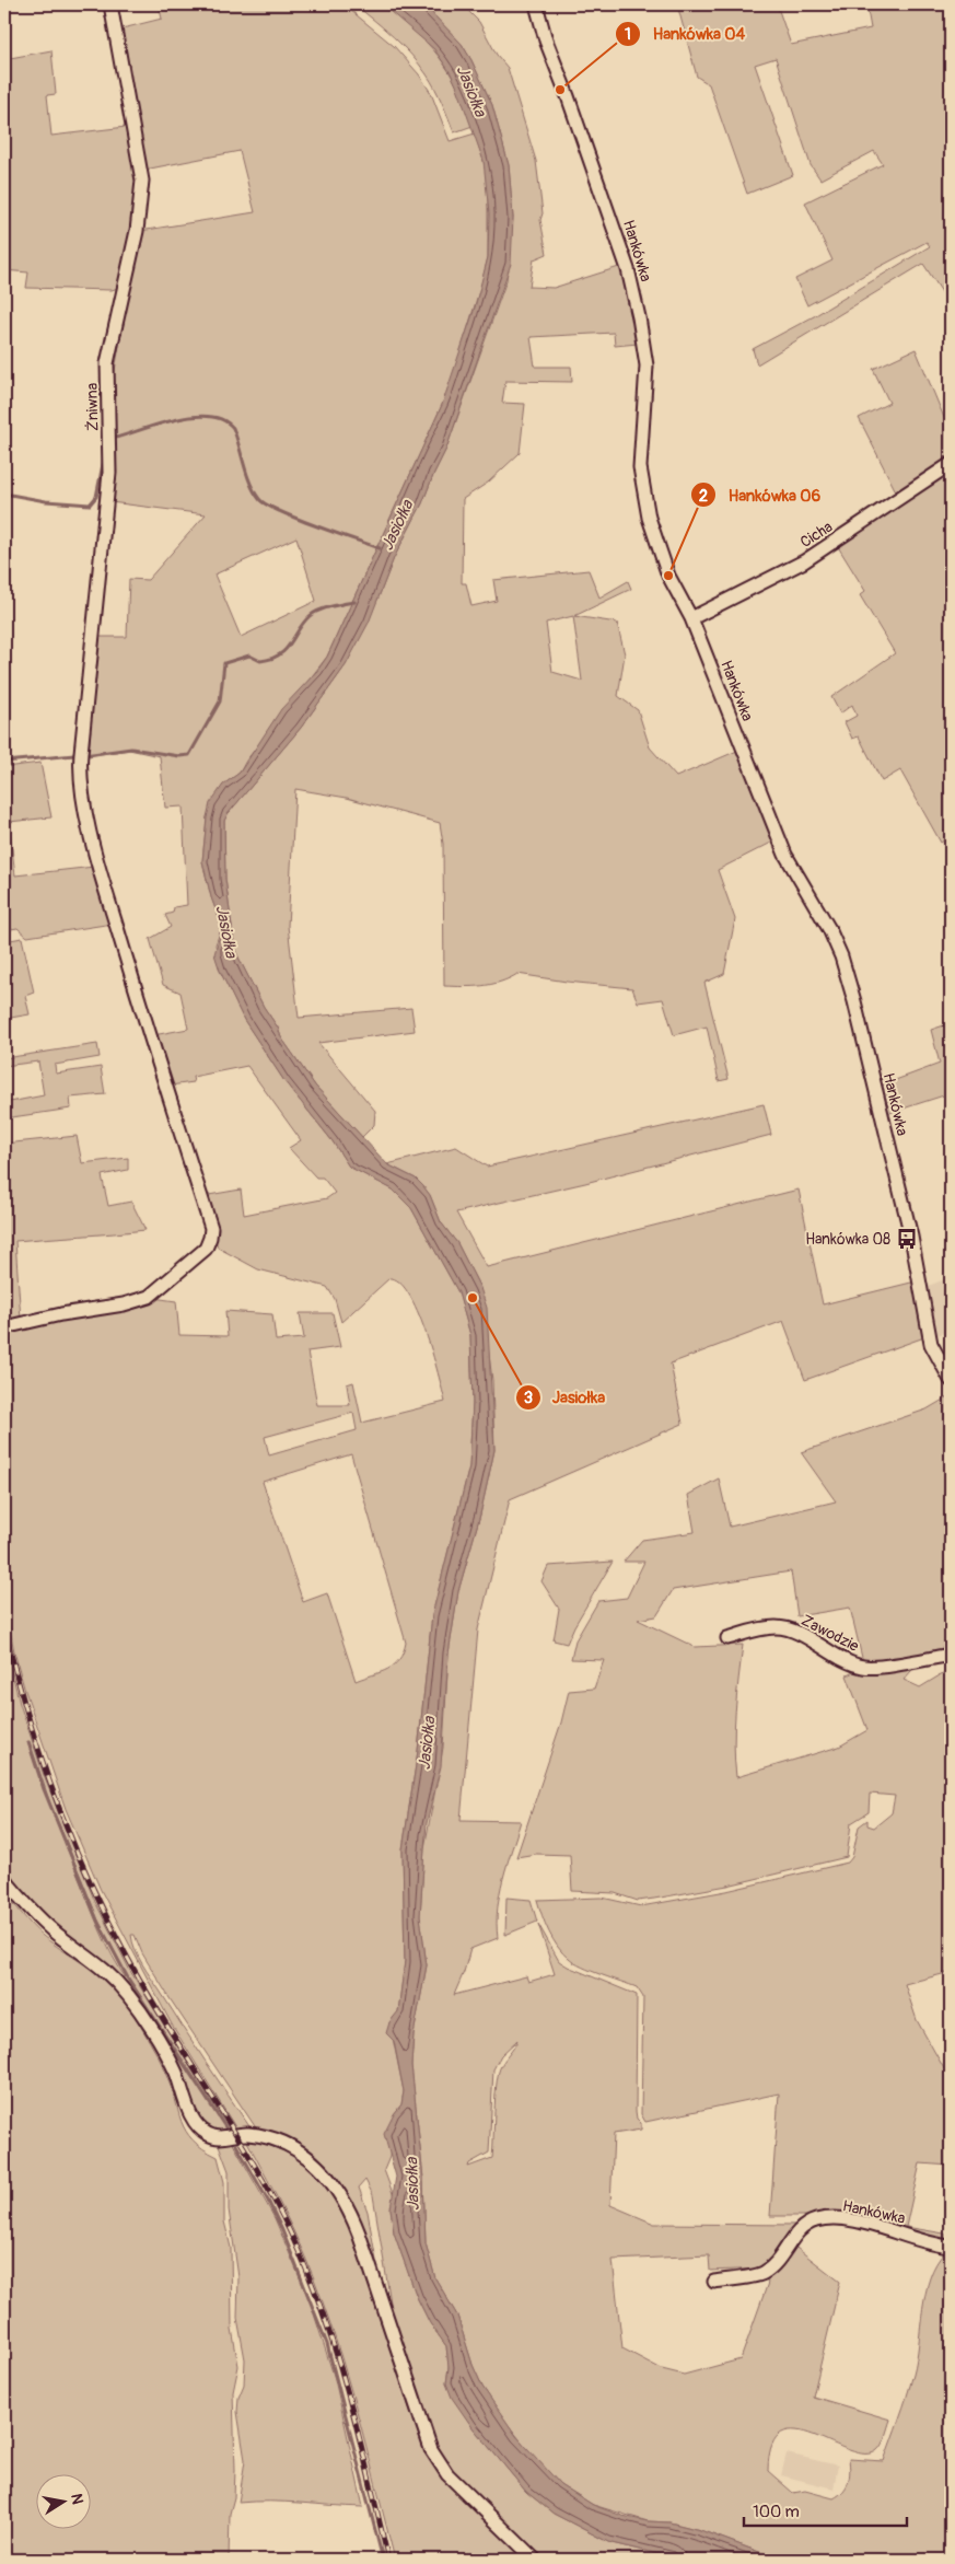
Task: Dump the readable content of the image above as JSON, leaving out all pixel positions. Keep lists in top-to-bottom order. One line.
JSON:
{"streets":{"street":["Hankówka","Żniwna","Cicha","Zawodzie"]},"crossings":[["Hankówka","Cicha"]],"water":["Jasiołka"],"places":{"other":["Hankówka 04","Hankówka 06","Jasiołka"],"bus stop":["Hankówka 08"]},"scale_bar":"100 m","north":"right"}
